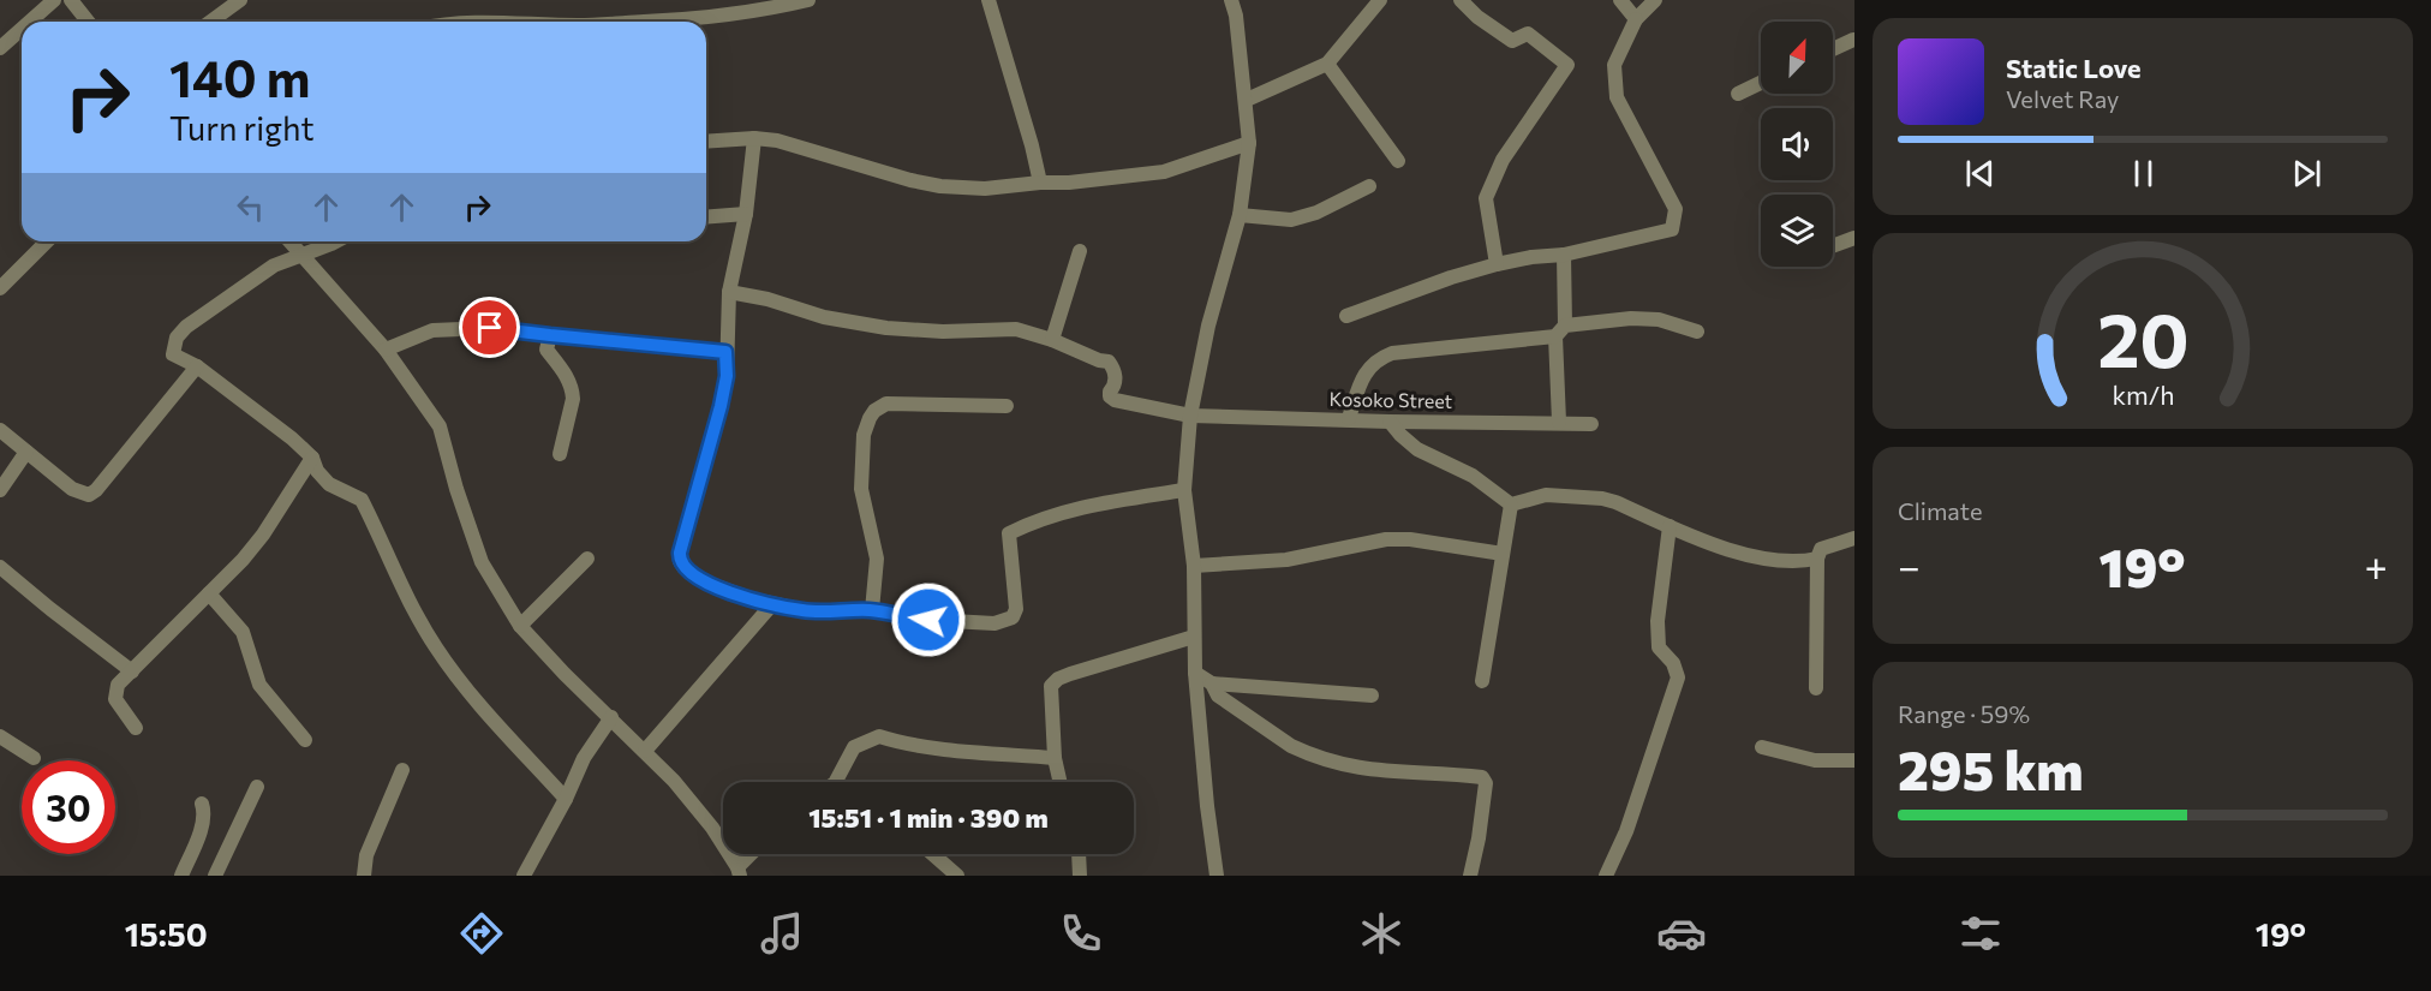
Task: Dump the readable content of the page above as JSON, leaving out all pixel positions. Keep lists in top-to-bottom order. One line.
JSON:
{"streets":{"street":["Kosoko Street"]},"north":"top right","page":{"turn":["140 m","Turn right"],"song":["Static Love","Velvet Ray"],"tile":["Climate",["Range · 59%","295 km"]],"heat":["−","19°","+"],"limit":"30","trip":"15:51 · 1 min · 390 m","tabs":["15:50","19°"],"gauge":["20","km/h"]}}
